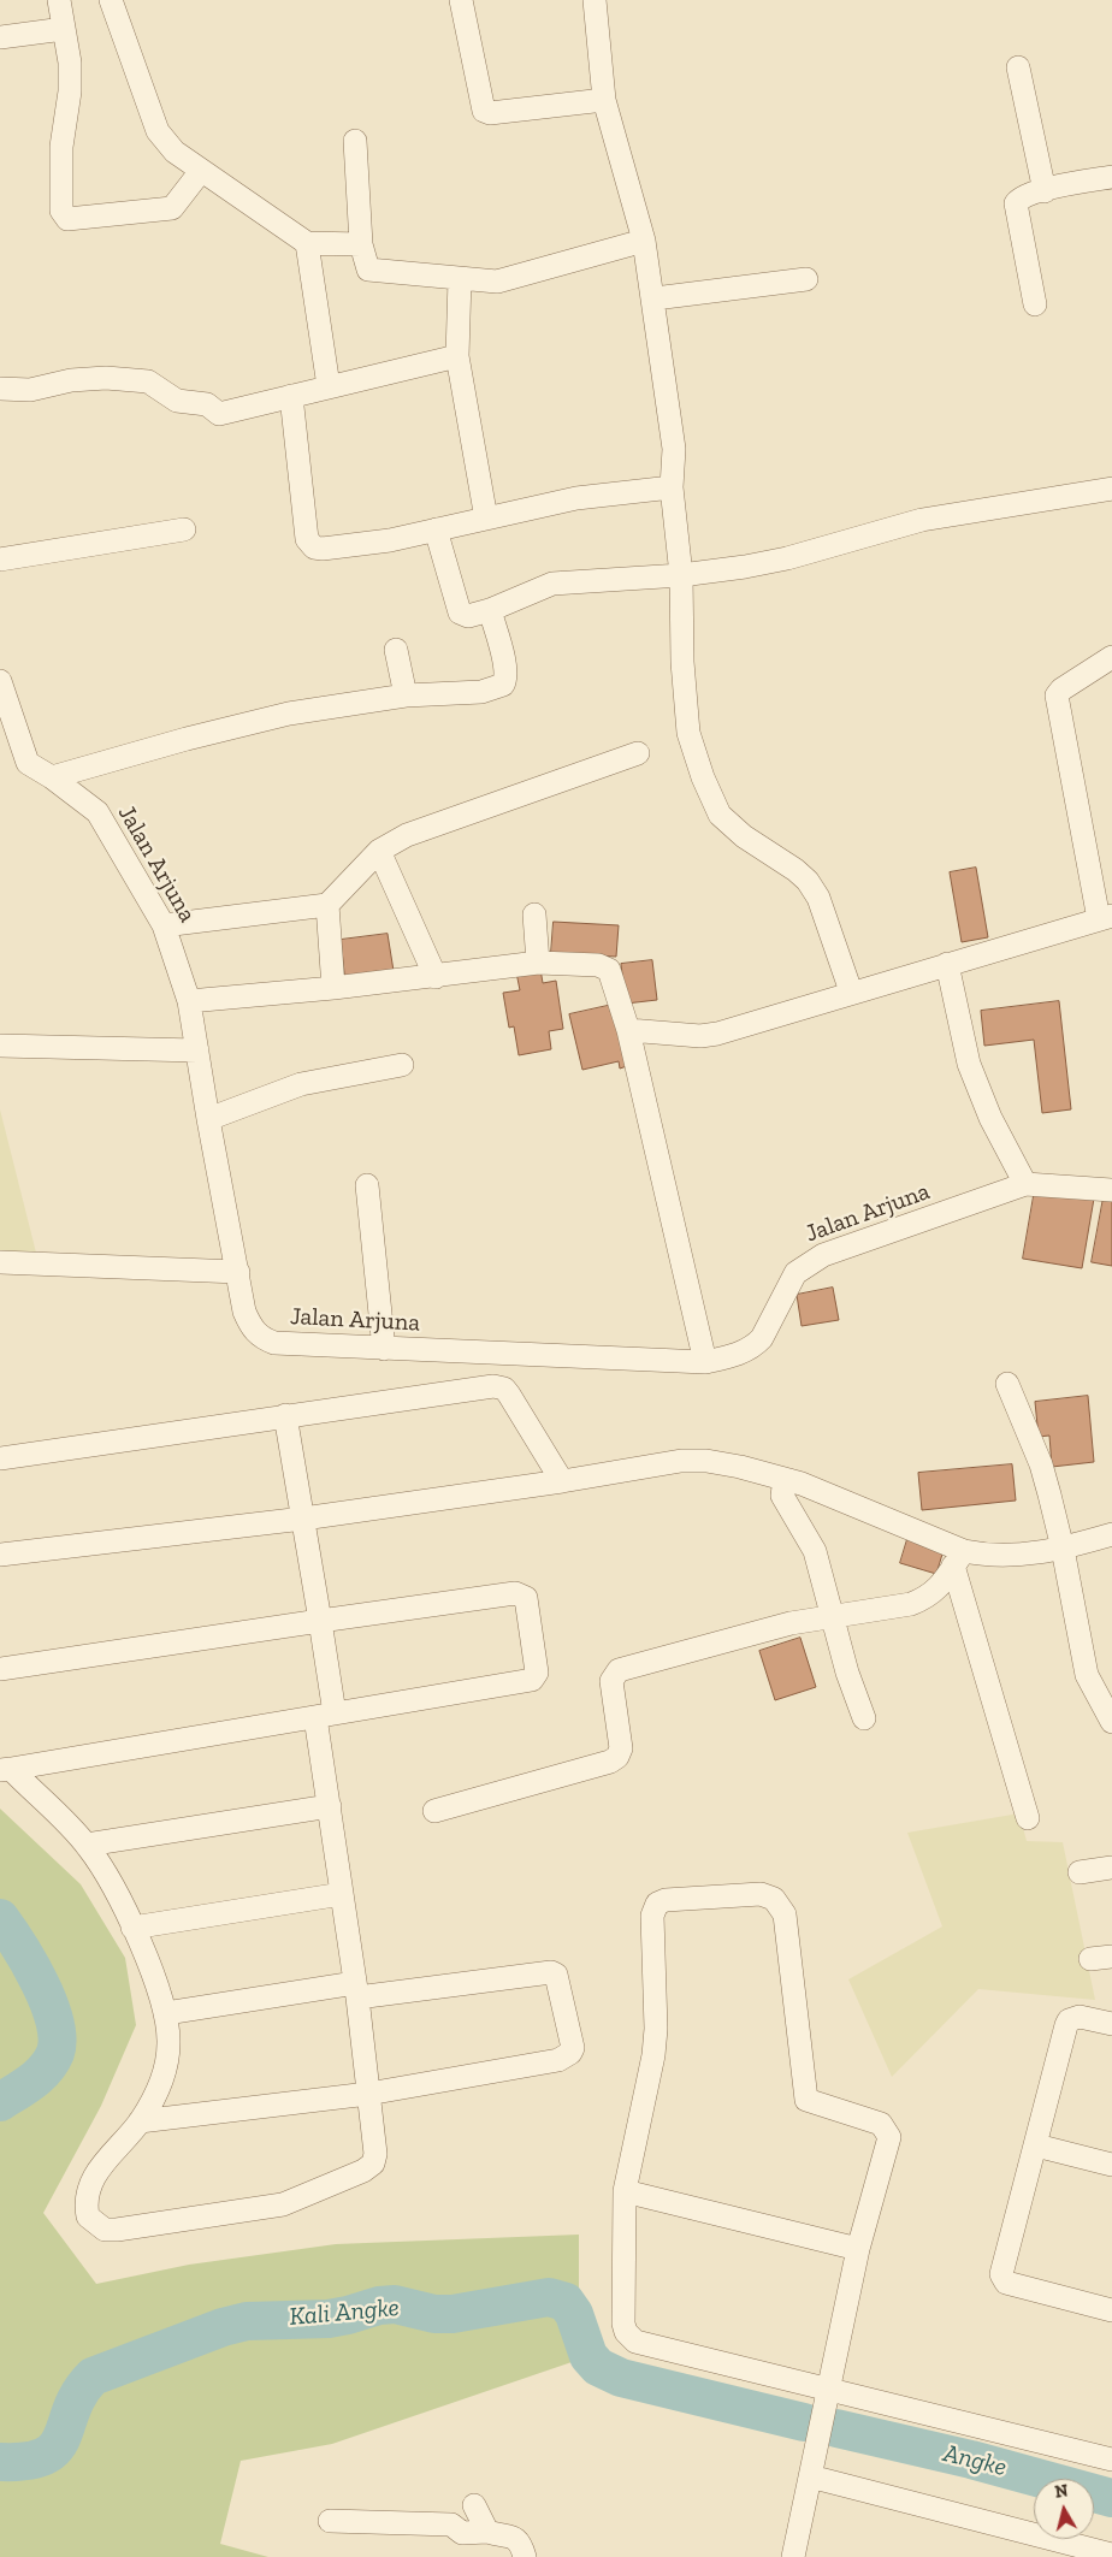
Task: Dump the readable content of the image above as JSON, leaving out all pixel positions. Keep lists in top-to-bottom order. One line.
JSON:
{"streets":{"street":["Jalan Arjuna"]},"water":["Kali Angke","Angke"],"north":"top"}
